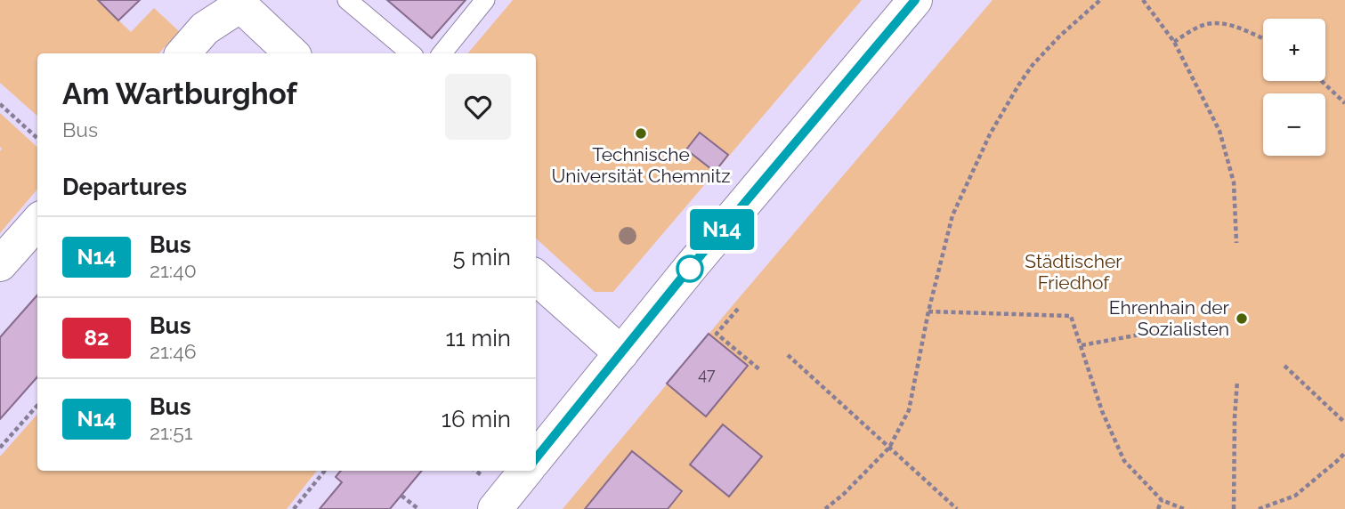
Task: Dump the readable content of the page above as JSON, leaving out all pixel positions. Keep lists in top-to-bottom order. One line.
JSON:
{"parks":["Städtischer Friedhof"],"places":["Technische Universität Chemnitz","Ehrenhain der Sozialisten"],"lines":["bus line N14"],"house_numbers":["47"],"page":{"on_map":"N14","map_buttons":["+","−"],"heading":[["Am Wartburghof","Bus"],"Departures"],"list":[{"mark":"N14","name":"Bus","note":"21:40","value":"5 min"},{"mark":"82","name":"Bus","note":"21:46","value":"11 min"},{"mark":"N14","name":"Bus","note":"21:51","value":"16 min"}]}}
